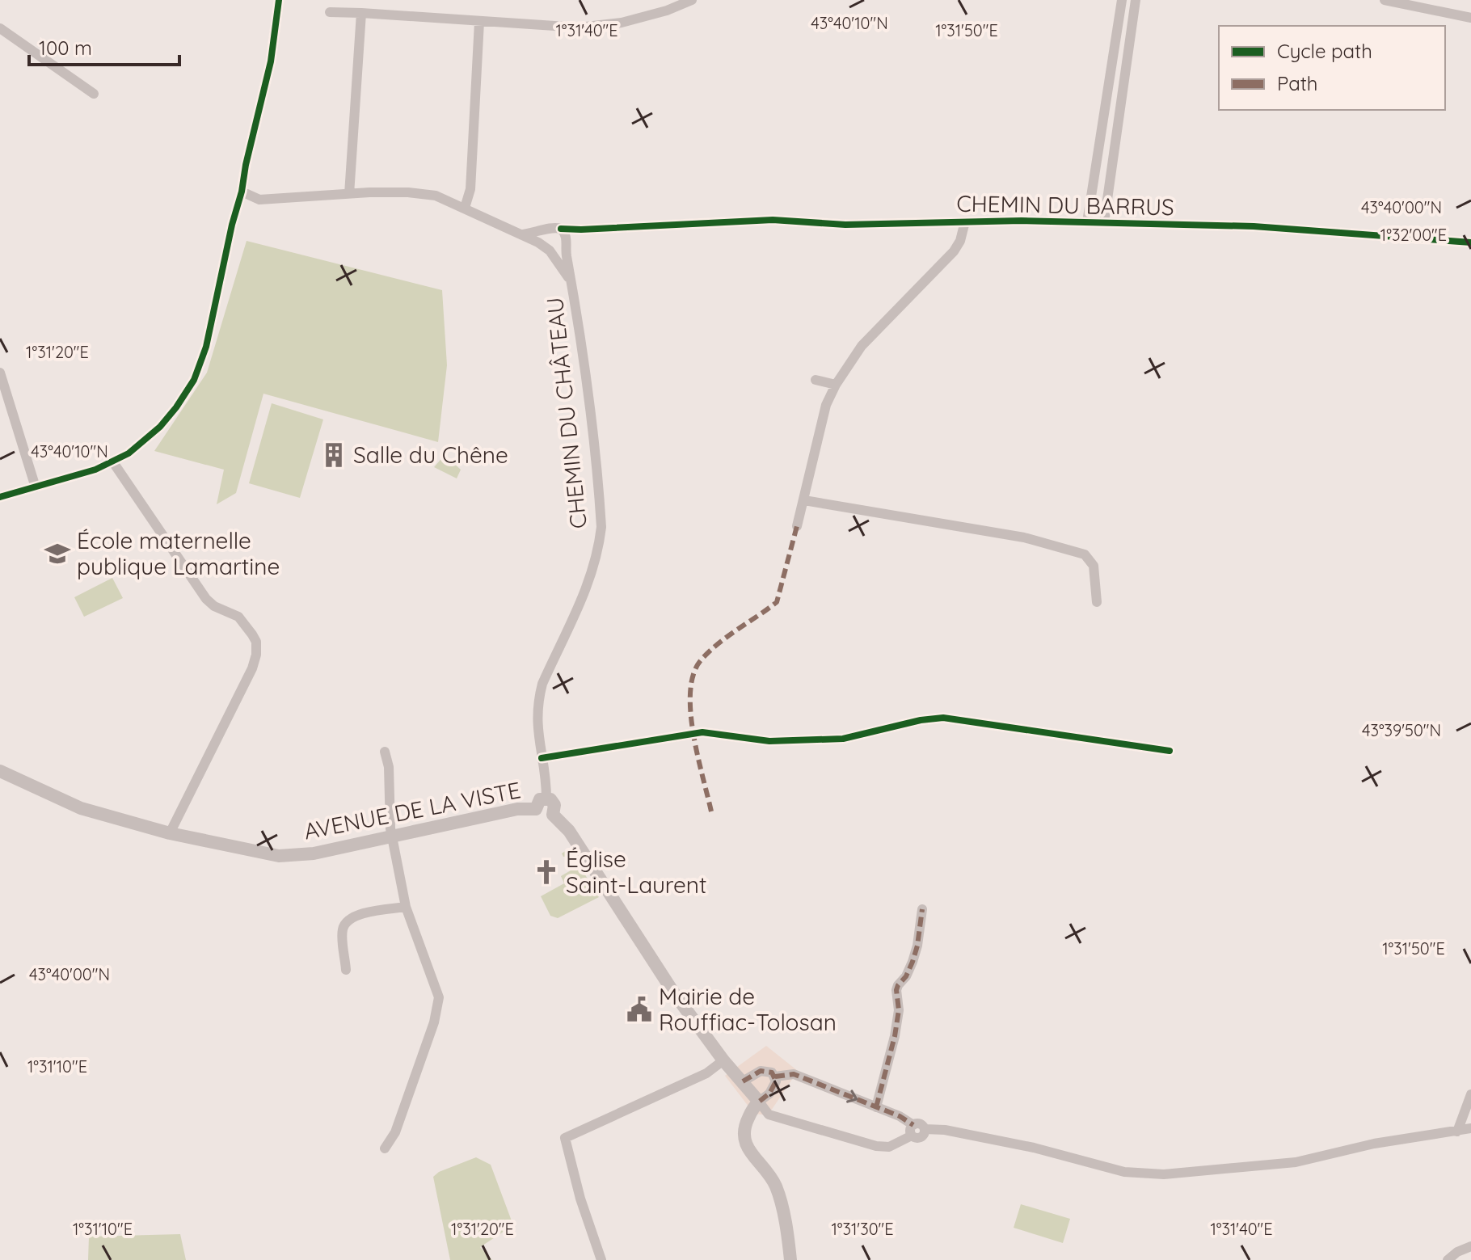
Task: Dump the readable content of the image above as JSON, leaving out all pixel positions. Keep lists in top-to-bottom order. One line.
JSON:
{"streets":{"street":["CHEMIN DU BARRUS","CHEMIN DU CHÂTEAU","AVENUE DE LA VISTE"]},"crossings":[["CHEMIN DU BARRUS","CHEMIN DU CHÂTEAU"],["CHEMIN DU CHÂTEAU","AVENUE DE LA VISTE"]],"places":{"building":["Salle du Chêne"],"school or university":["École maternelle publique Lamartine"],"church":["Église Saint-Laurent"],"public building":["Mairie de Rouffiac-Tolosan"]},"legend":["Cycle path","Path"],"scale_bar":"100 m","coordinates":["43°40'10\"N","1°31'40\"E","1°31'50\"E","43°40'00\"N","1°32'00\"E","1°31'20\"E","43°39'50\"N","1°31'10\"E","1°31'30\"E"]}
